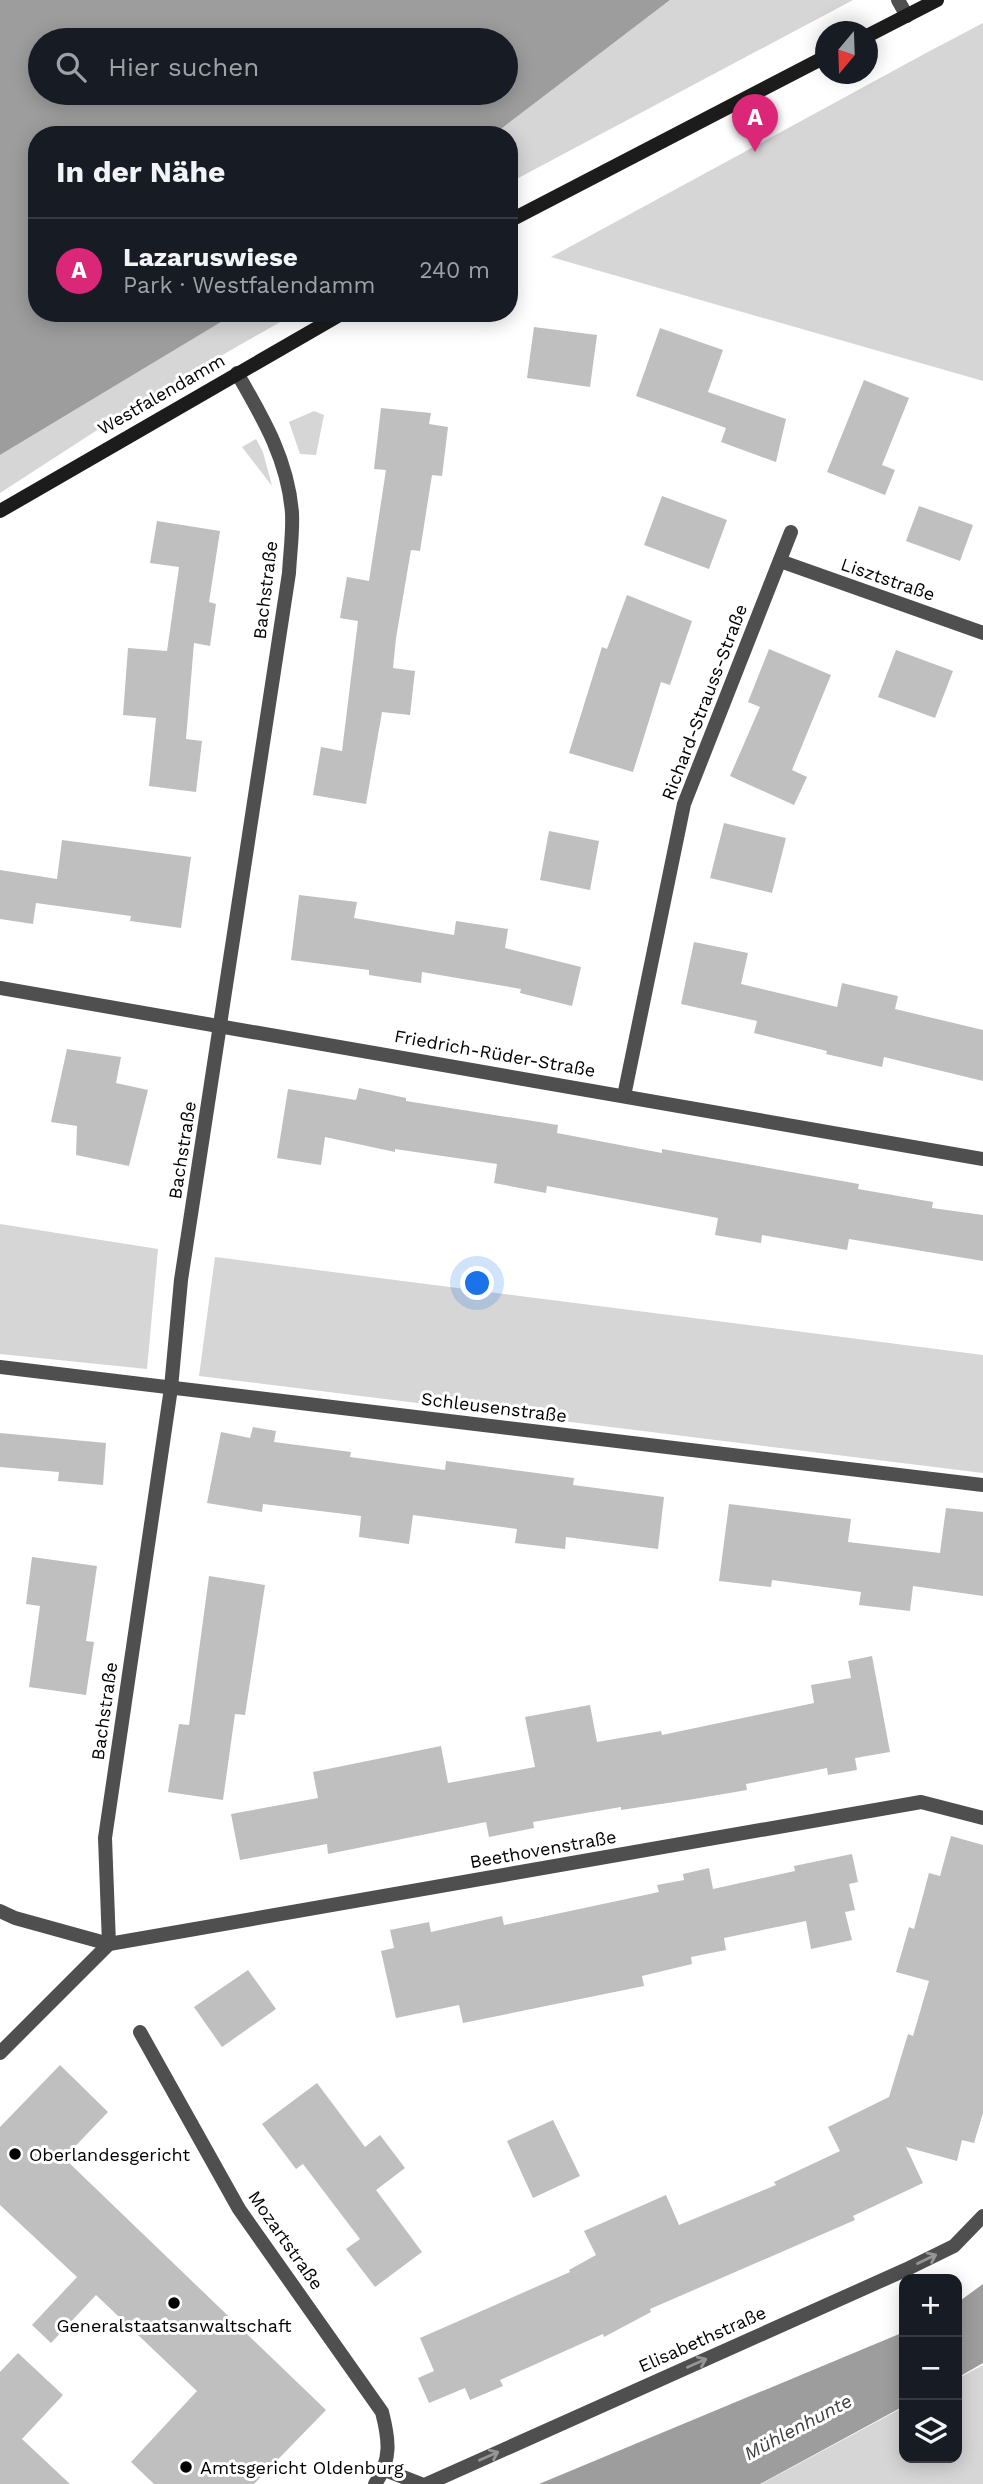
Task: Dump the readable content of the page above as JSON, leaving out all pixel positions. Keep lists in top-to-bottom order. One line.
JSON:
{"streets":{"street":["Westfalendamm","Lisztstraße","Bachstraße","Richard-Strauss-Straße","Friedrich-Rüder-Straße","Schleusenstraße","Beethovenstraße","Mozartstraße","Elisabethstraße"]},"crossings":[["Westfalendamm","Bachstraße"],["Lisztstraße","Richard-Strauss-Straße"],["Bachstraße","Friedrich-Rüder-Straße"],["Bachstraße","Schleusenstraße"],["Bachstraße","Beethovenstraße"],["Richard-Strauss-Straße","Friedrich-Rüder-Straße"]],"one_way":["Elisabethstraße"],"water":["Mühlenhunte"],"places":["Oberlandesgericht","Generalstaatsanwaltschaft","Amtsgericht Oldenburg"],"north":"bottom","page":{"search":"Hier suchen","pins":"A","heading":"In der Nähe","list":[{"mark":"A","name":"Lazaruswiese","note":"Park · Westfalendamm","value":"240 m"}],"map_buttons":["+","−"]}}
